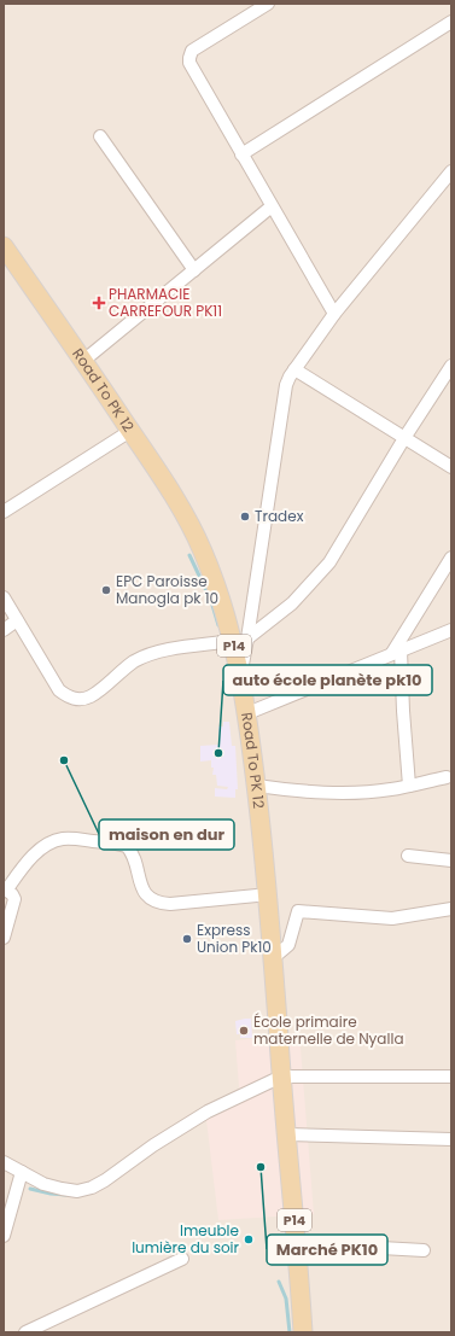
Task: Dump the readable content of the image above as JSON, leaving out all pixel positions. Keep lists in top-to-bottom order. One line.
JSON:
{"streets":{"main road":["Road To PK 12","P14"]},"crossings":[["Road To PK 12","P14"]],"places":{"health":["PHARMACIE CARREFOUR PK11"],"other":["Tradex","EPC Paroisse Manogla pk 10","auto école planète pk10","maison en dur","Express Union Pk10","École primaire maternelle de Nyalla","Marché PK10","Imeuble lumière du soir"]}}
